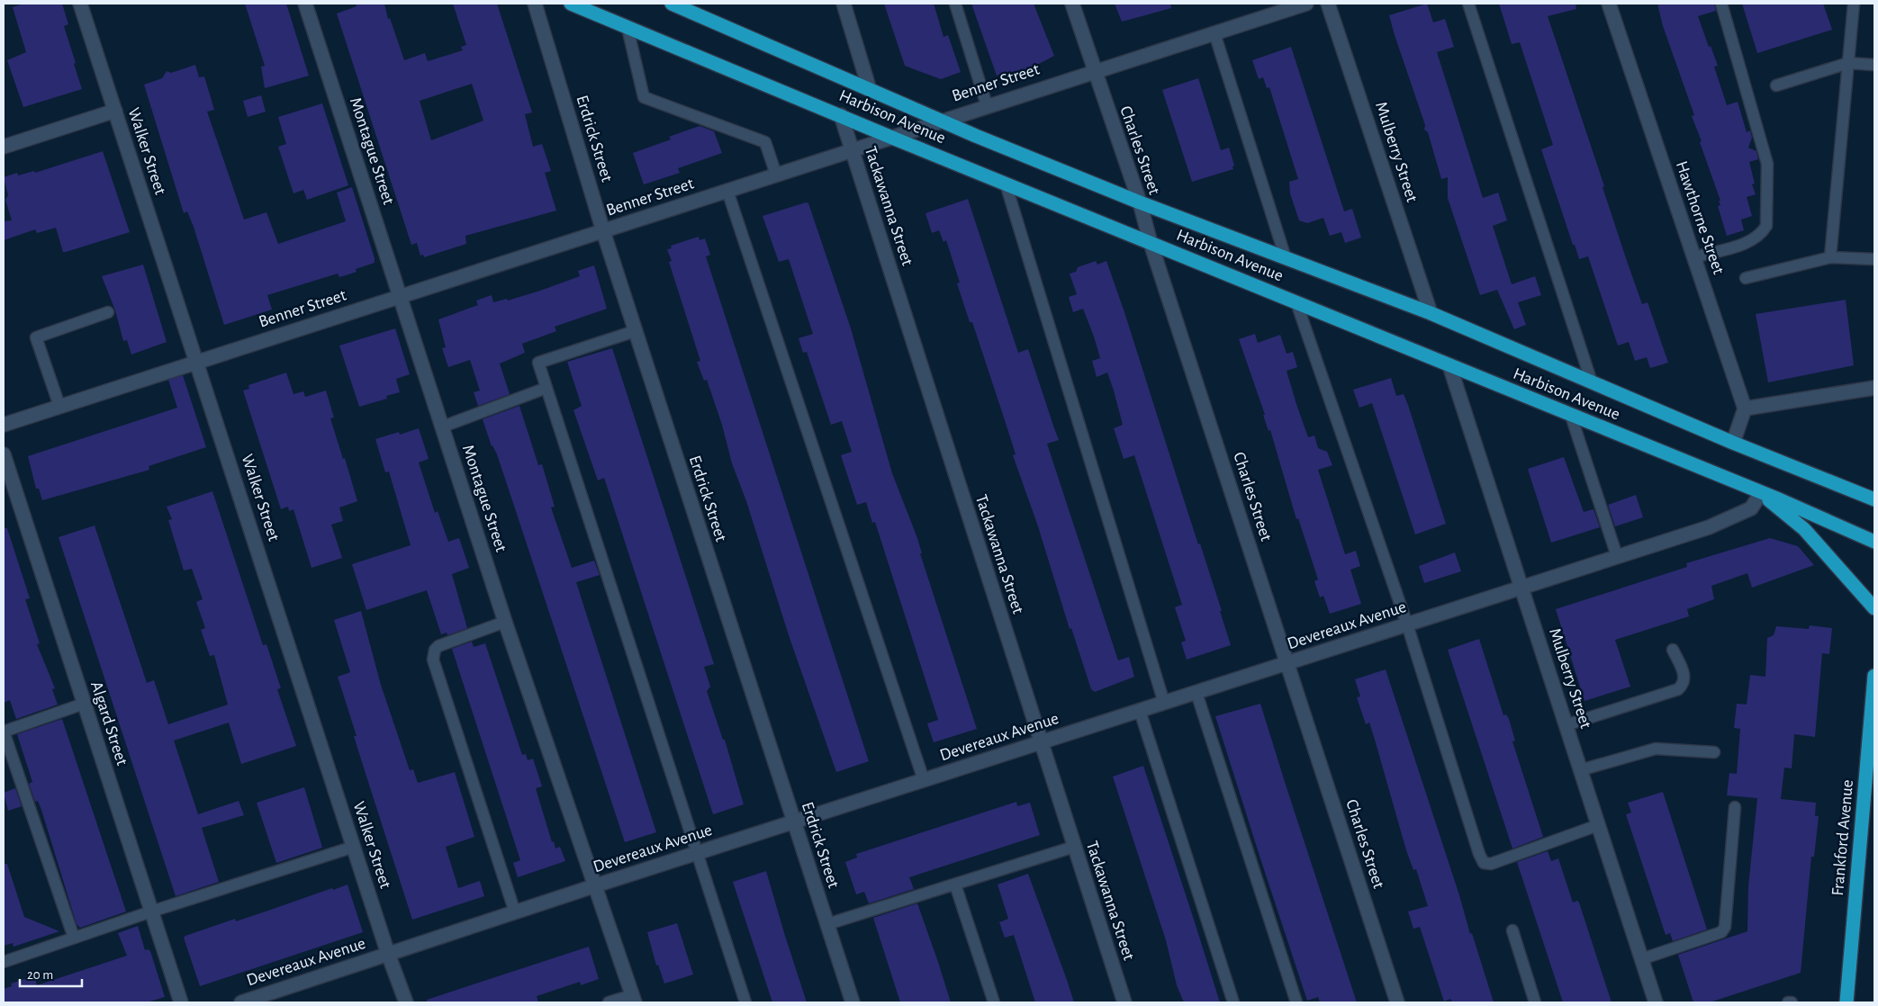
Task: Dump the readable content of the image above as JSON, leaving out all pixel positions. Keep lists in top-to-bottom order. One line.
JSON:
{"streets":{"main road":["Harbison Avenue","Frankford Avenue"],"street":["Benner Street","Erdrick Street","Charles Street","Walker Street","Montague Street","Mulberry Street","Tackawanna Street","Hawthorne Street","Devereaux Avenue","Algard Street"]},"crossings":[["Benner Street","Harbison Avenue"],["Benner Street","Erdrick Street"],["Benner Street","Charles Street"],["Benner Street","Walker Street"],["Benner Street","Montague Street"],["Benner Street","Tackawanna Street"],["Harbison Avenue","Charles Street"],["Harbison Avenue","Mulberry Street"],["Harbison Avenue","Tackawanna Street"],["Harbison Avenue","Devereaux Avenue"],["Erdrick Street","Devereaux Avenue"],["Charles Street","Devereaux Avenue"],["Walker Street","Devereaux Avenue"],["Montague Street","Devereaux Avenue"],["Mulberry Street","Devereaux Avenue"],["Tackawanna Street","Devereaux Avenue"]],"scale_bar":"20 m"}
